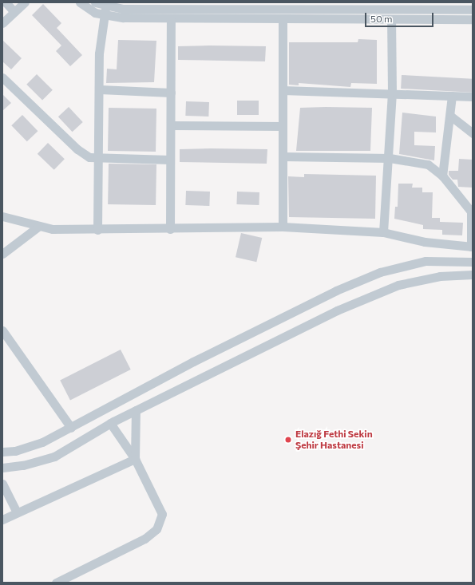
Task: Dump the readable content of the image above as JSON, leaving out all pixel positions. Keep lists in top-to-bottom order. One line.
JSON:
{"places":["Elazığ Fethi Sekin Şehir Hastanesi"],"scale_bar":"50 m"}
